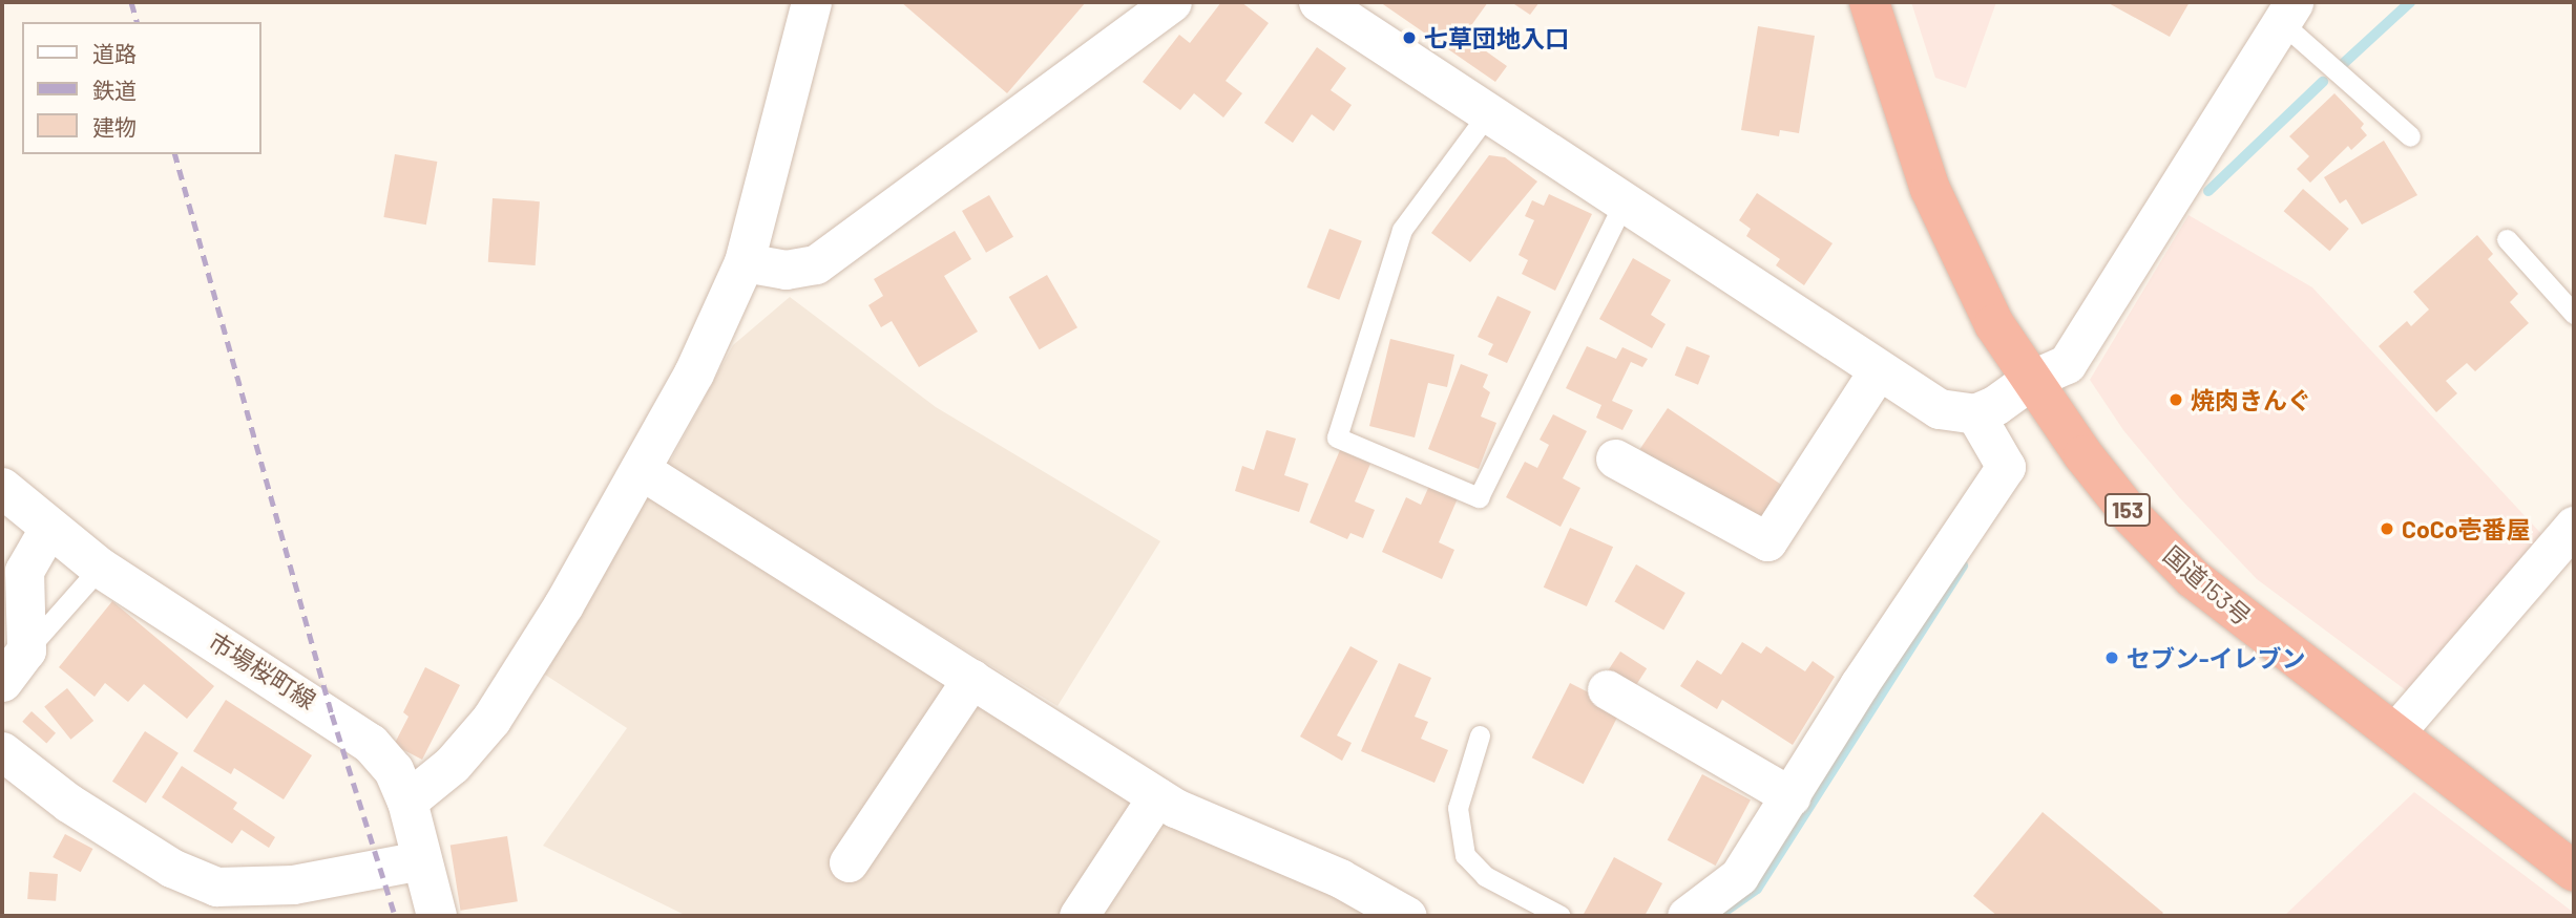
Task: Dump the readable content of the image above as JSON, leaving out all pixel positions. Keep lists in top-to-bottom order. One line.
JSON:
{"streets":{"highway":["153","国道153号"],"street":["市場桜町線"]},"places":["七草団地入口","焼肉きんぐ","CoCo壱番屋","セブン-イレブン"],"legend":["道路","鉄道","建物"]}
